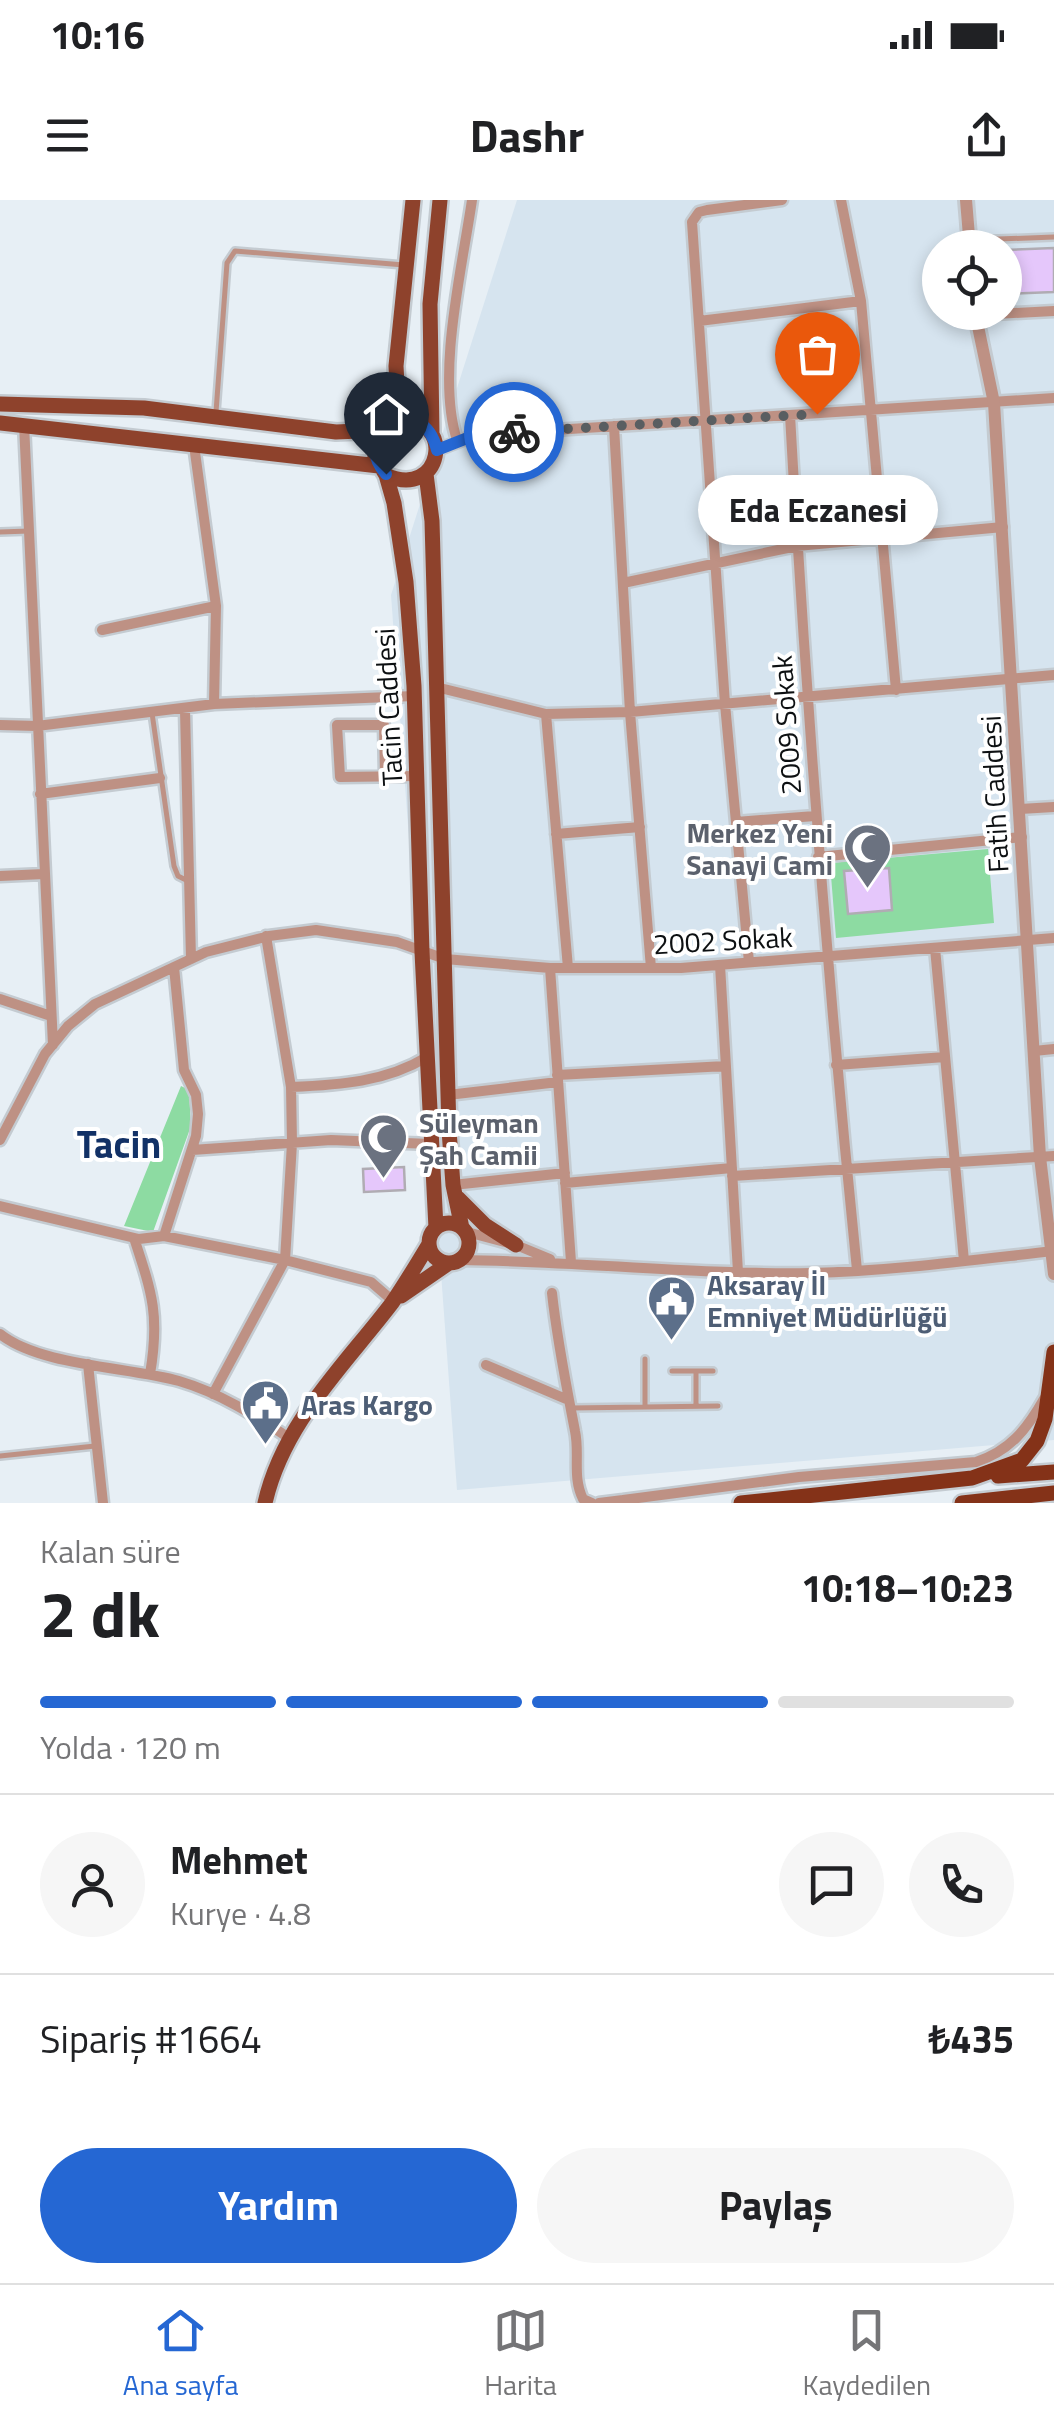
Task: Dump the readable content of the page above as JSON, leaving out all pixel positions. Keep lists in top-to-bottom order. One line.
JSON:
{"streets":{"main road":["Tacin Caddesi"],"street":["2009 Sokak","Fatih Caddesi","2002 Sokak"]},"crossings":[["Tacin Caddesi","2002 Sokak"],["2009 Sokak","2002 Sokak"],["Fatih Caddesi","2002 Sokak"]],"districts":["Tacin"],"places":{"other":["Eda Eczanesi"],"mosque":["Merkez Yeni Sanayi Cami","Süleyman Şah Camii"],"public building":["Aksaray İl Emniyet Müdürlüğü","Aras Kargo"]},"page":{"status":"10:16","header":"Dashr","bubble":"Eda Eczanesi","heading":["2 dk","Kalan süre","10:18–10:23"],"panel":["Mehmet","Kurye · 4.8","Sipariş #1664","₺435"],"bar":"Yolda · 120 m","buttons":["Yardım","Paylaş"],"tabs":["Ana sayfa","Harita","Kaydedilen"]}}
